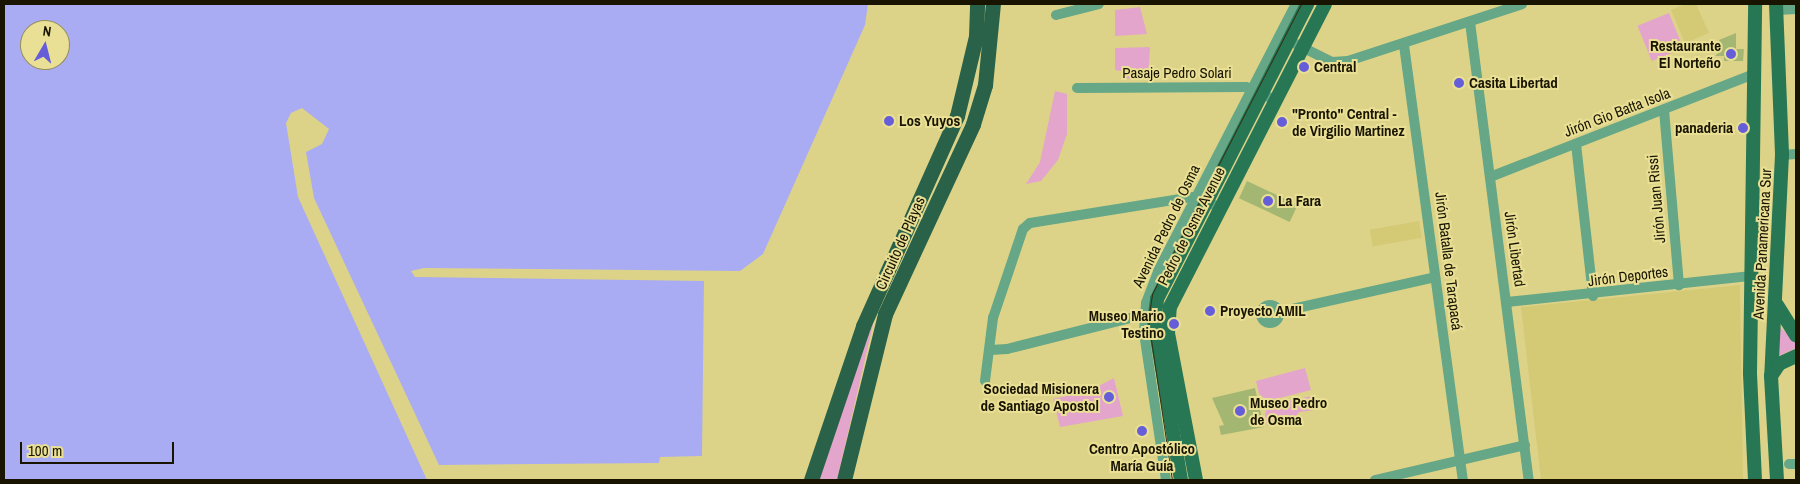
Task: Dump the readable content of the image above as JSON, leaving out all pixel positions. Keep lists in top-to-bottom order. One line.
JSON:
{"streets":{"highway":["Circuito de Playas"],"main road":["Pedro de Osma Avenue","Avenida Panamericana Sur"],"street":["Pasaje Pedro Solari","Jirón Gio Batta Isola","Jirón Juan Rissi","Jirón Libertad","Jirón Batalla de Tarapacá","Jirón Deportes"]},"crossings":[["Pasaje Pedro Solari","Pedro de Osma Avenue"],["Jirón Gio Batta Isola","Jirón Juan Rissi"],["Jirón Gio Batta Isola","Avenida Panamericana Sur"],["Jirón Gio Batta Isola","Jirón Libertad"],["Jirón Juan Rissi","Jirón Deportes"],["Avenida Panamericana Sur","Jirón Deportes"],["Jirón Libertad","Jirón Deportes"]],"places":["Restaurante El Norteño","Central","Casita Libertad","Los Yuyos","\"Pronto\" Central - de Virgilio Martinez","panaderia","La Fara","Proyecto AMIL","Museo Mario Testino","Sociedad Misionera de Santiago Apostol","Museo Pedro de Osma","Centro Apostólico María Guía"],"scale_bar":"100 m","north":"top"}
